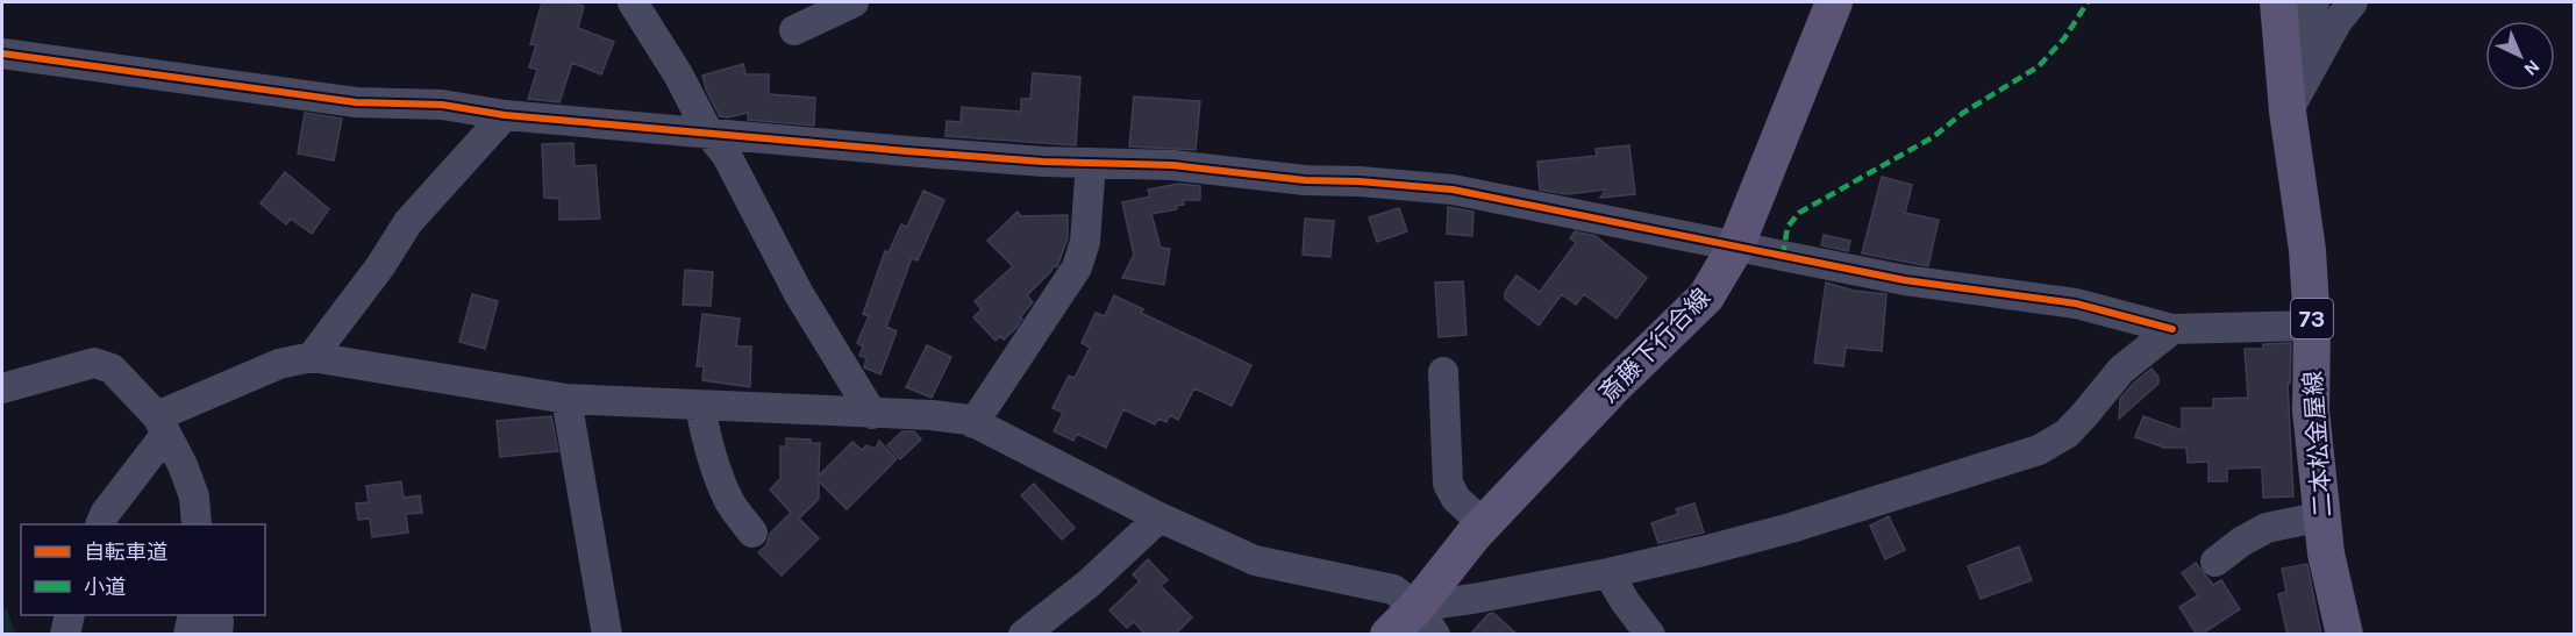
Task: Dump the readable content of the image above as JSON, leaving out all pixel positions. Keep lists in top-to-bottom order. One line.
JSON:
{"streets":{"main road":["73","斎藤下行合線","二本松金屋線"]},"legend":["自転車道","小道"],"north":"bottom right"}
